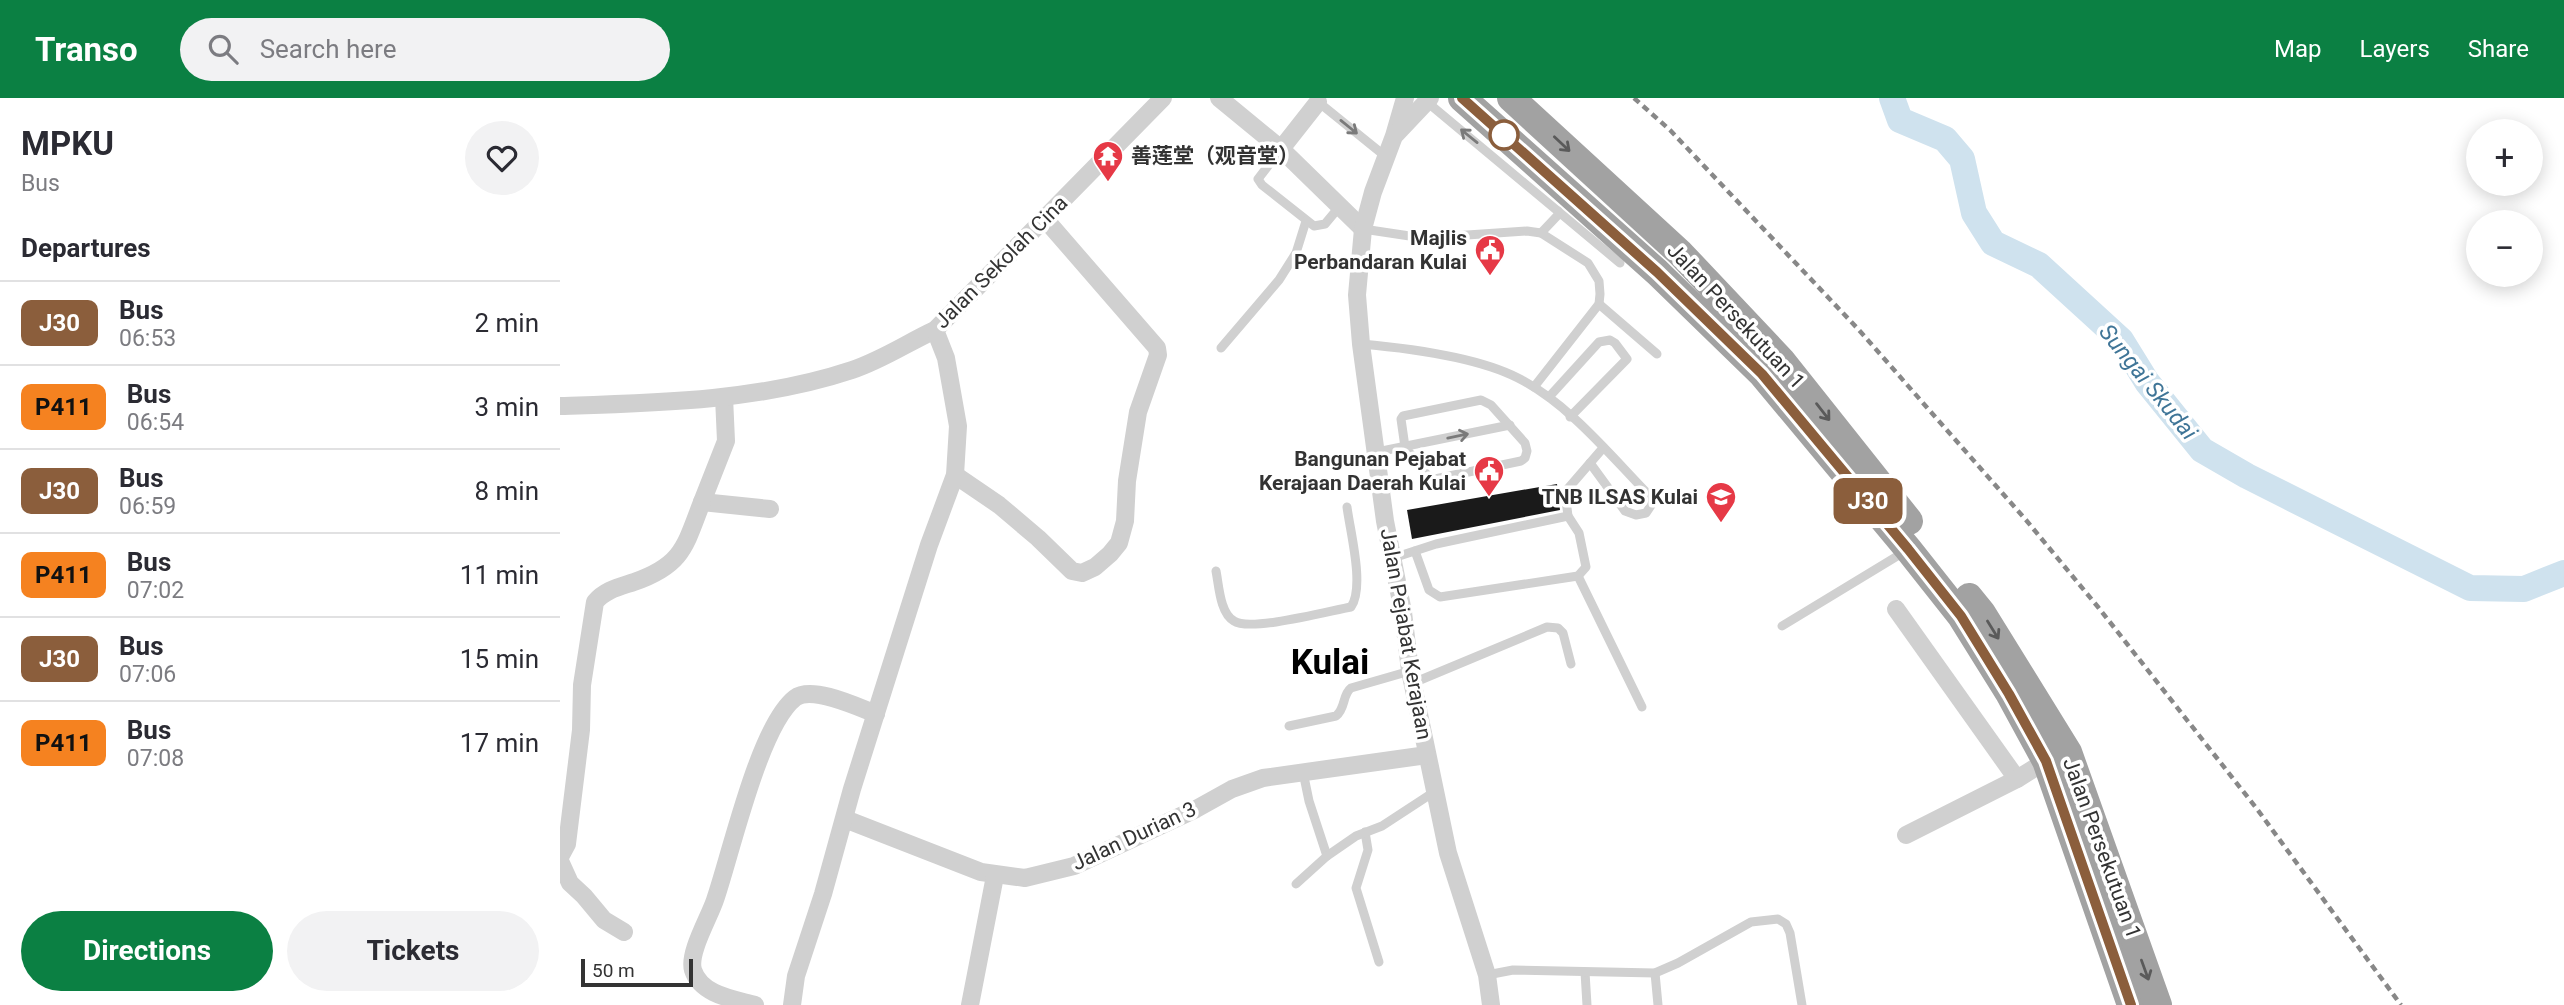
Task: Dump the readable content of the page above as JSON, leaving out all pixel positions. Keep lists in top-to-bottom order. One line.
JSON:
{"streets":{"highway":["Jalan Persekutuan 1"],"street":["Jalan Sekolah Cina","Jalan Pejabat Kerajaan","Jalan Durian 3"]},"crossings":[["Jalan Pejabat Kerajaan","Jalan Durian 3"]],"districts":["Kulai"],"water":["Sungai Skudai"],"places":{"temple":["善莲堂（观音堂）"],"public building":["Majlis Perbandaran Kulai","Bangunan Pejabat Kerajaan Daerah Kulai"],"school or university":["TNB ILSAS Kulai"]},"lines":["bus line J30"],"scale_bar":"50 m","page":{"header":"Transo","search":"Search here","nav":["Map","Layers","Share"],"heading":[["MPKU","Bus"],"Departures"],"on_map":"J30","map_buttons":["+","−"],"list":[{"mark":"J30","name":"Bus","note":"06:53","value":"2 min"},{"mark":"P411","name":"Bus","note":"06:54","value":"3 min"},{"mark":"J30","name":"Bus","note":"06:59","value":"8 min"},{"mark":"P411","name":"Bus","note":"07:02","value":"11 min"},{"mark":"J30","name":"Bus","note":"07:06","value":"15 min"},{"mark":"P411","name":"Bus","note":"07:08","value":"17 min"}],"buttons":["Directions","Tickets"],"scale":"50 m"}}
